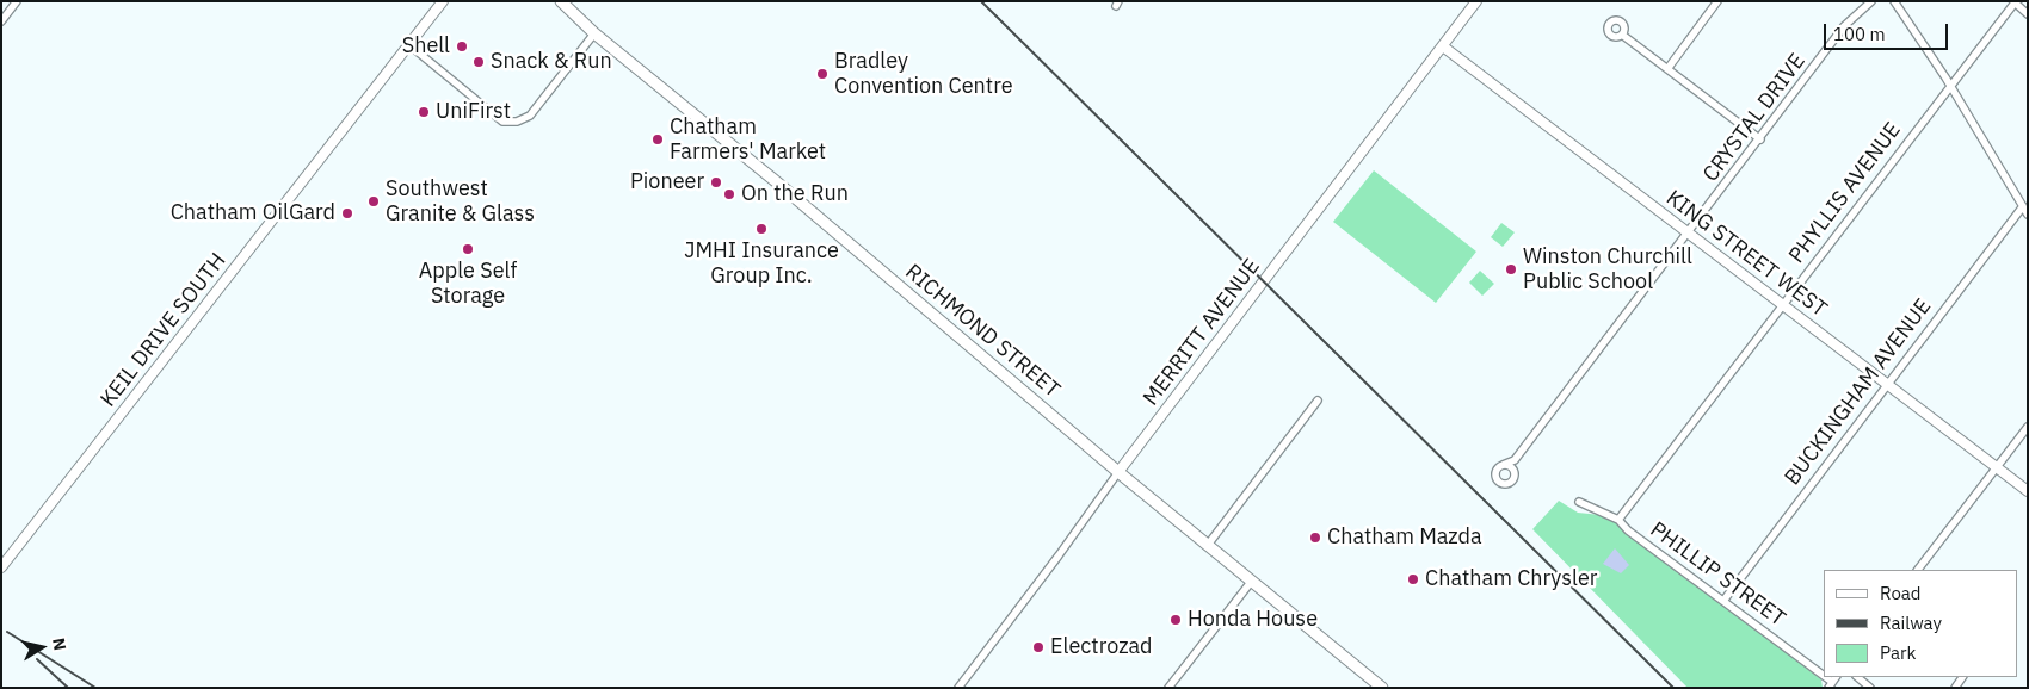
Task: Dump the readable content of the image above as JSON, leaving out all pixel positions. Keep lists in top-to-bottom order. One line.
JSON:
{"streets":{"main road":["RICHMOND STREET"],"street":["CRYSTAL DRIVE","PHYLLIS AVENUE","KING STREET WEST","KEIL DRIVE SOUTH","MERRITT AVENUE","BUCKINGHAM AVENUE","PHILLIP STREET"]},"crossings":[["CRYSTAL DRIVE","KING STREET WEST"],["PHYLLIS AVENUE","KING STREET WEST"],["PHYLLIS AVENUE","PHILLIP STREET"],["KING STREET WEST","MERRITT AVENUE"],["KING STREET WEST","BUCKINGHAM AVENUE"],["RICHMOND STREET","MERRITT AVENUE"],["BUCKINGHAM AVENUE","PHILLIP STREET"]],"places":["Shell","Snack & Run","Bradley Convention Centre","UniFirst","Chatham Farmers' Market","Pioneer","On the Run","Southwest Granite & Glass","Chatham OilGard","JMHI Insurance Group Inc.","Apple Self Storage","Winston Churchill Public School","Chatham Mazda","Chatham Chrysler","Honda House","Electrozad"],"legend":["Road","Railway","Park"],"scale_bar":"100 m","north":"right"}
